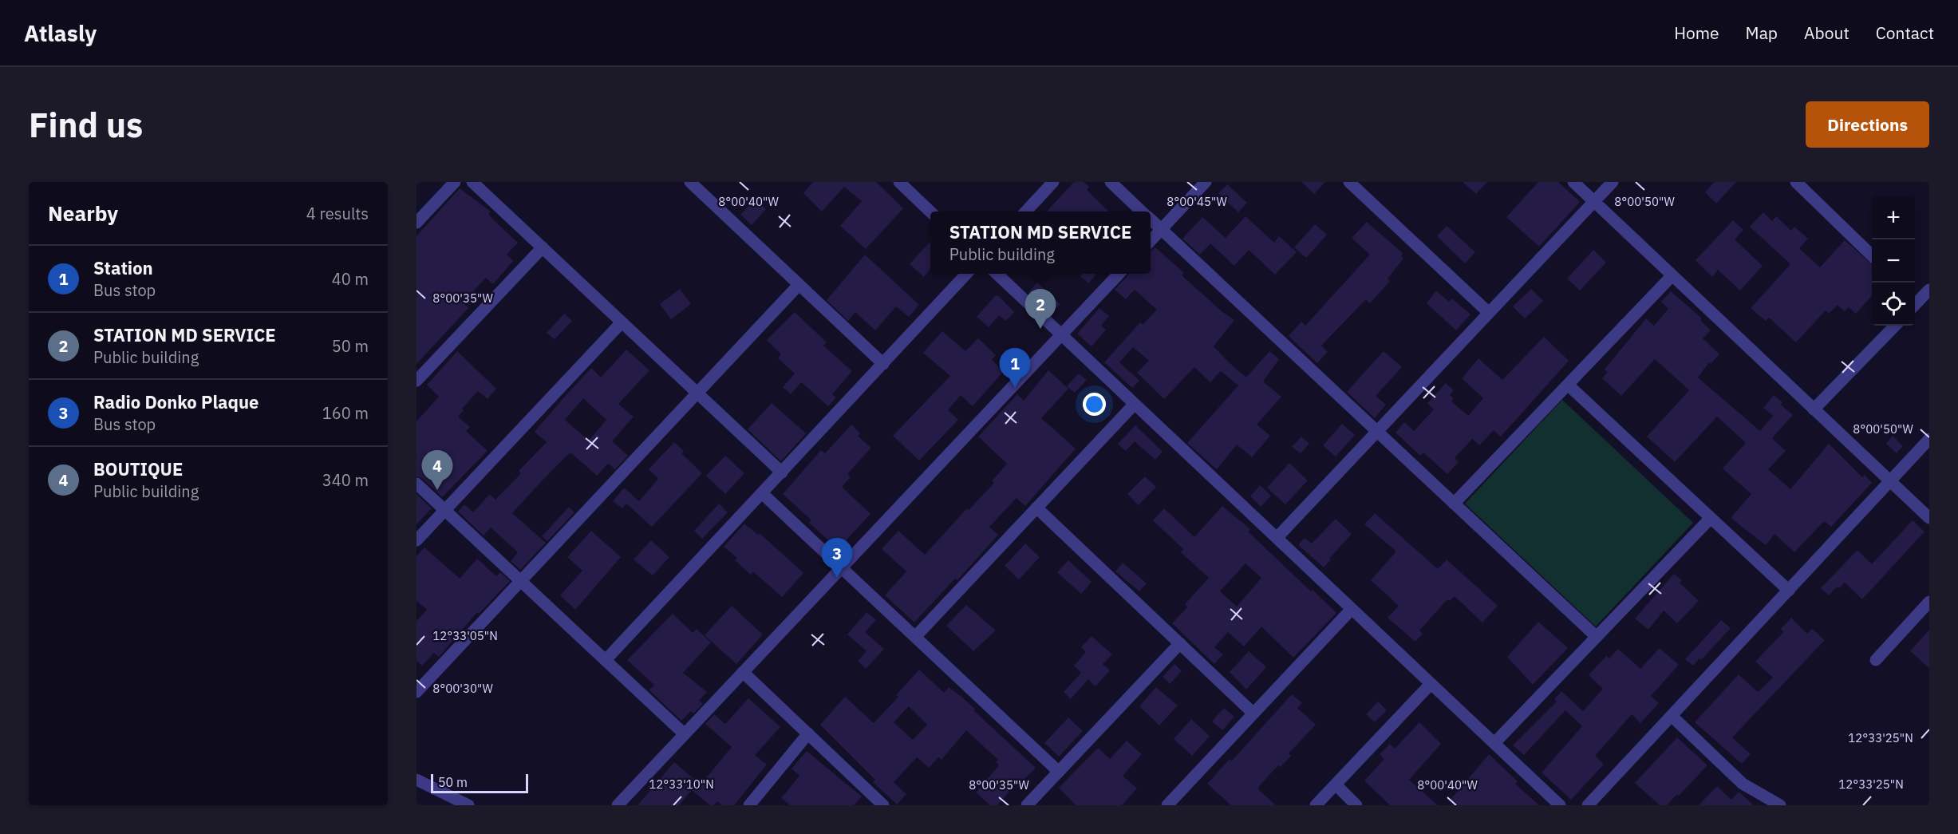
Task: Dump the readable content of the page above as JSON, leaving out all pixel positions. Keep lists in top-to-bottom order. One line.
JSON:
{"scale_bar":"50 m","page":{"header":"Atlasly","nav":["Home","Map","About","Contact"],"buttons":"Directions","title":"Find us","heading":["Nearby","4 results"],"map_buttons":["+","−"],"popup":["STATION MD SERVICE","Public building"],"list":[{"mark":"1","name":"Station","note":"Bus stop","value":"40 m"},{"mark":"2","name":"STATION MD SERVICE","note":"Public building","value":"50 m"},{"mark":"3","name":"Radio Donko Plaque","note":"Bus stop","value":"160 m"},{"mark":"4","name":"BOUTIQUE","note":"Public building","value":"340 m"}],"pins":["2","1","4","3"],"scale":"50 m"},"coordinates":["8°00'40\"W","8°00'45\"W","8°00'50\"W","8°00'35\"W","12°33'05\"N","8°00'30\"W","12°33'25\"N","12°33'10\"N"]}
